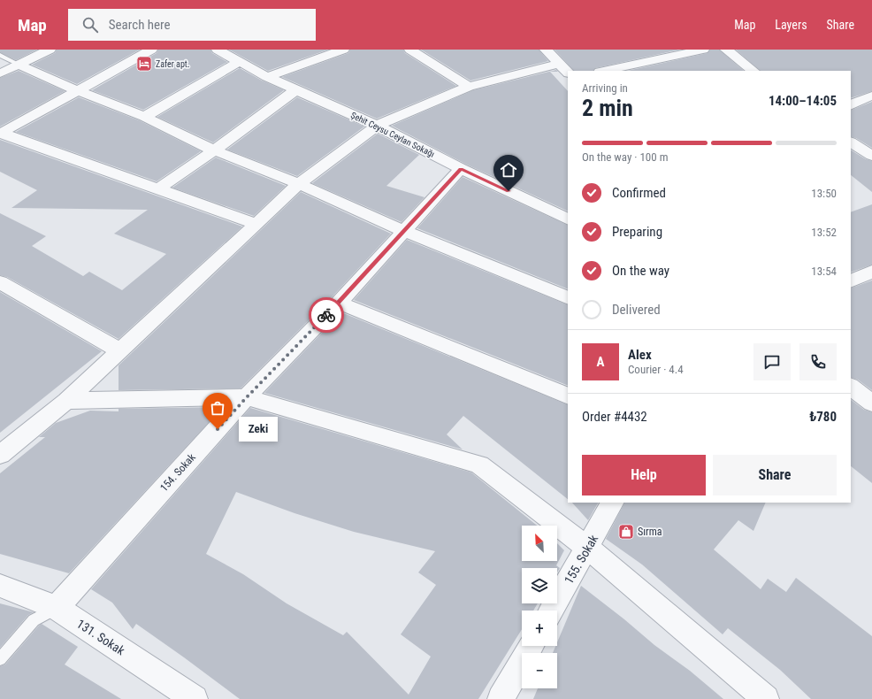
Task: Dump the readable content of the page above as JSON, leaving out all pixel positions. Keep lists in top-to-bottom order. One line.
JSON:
{"streets":{"street":["Şehit Ceysu Ceylan Sokağı","154. Sokak","155. Sokak","131. Sokak"]},"crossings":[["Şehit Ceysu Ceylan Sokağı","154. Sokak"],["154. Sokak","131. Sokak"]],"places":{"hotel":["Zafer apt."],"other":["Zeki"],"shop":["Sırma"]},"north":"top left","page":{"header":"Map","search":"Search here","nav":["Map","Layers","Share"],"heading":["2 min","Arriving in","14:00–14:05"],"panel":["Alex","Courier · 4.4","Order #4432","₺780"],"bar":"On the way · 100 m","list":[["Confirmed","13:50"],["Preparing","13:52"],["On the way","13:54"],"Delivered"],"round":"A","bubble":"Zeki","buttons":["Help","Share"],"map_buttons":["+","−"]}}
